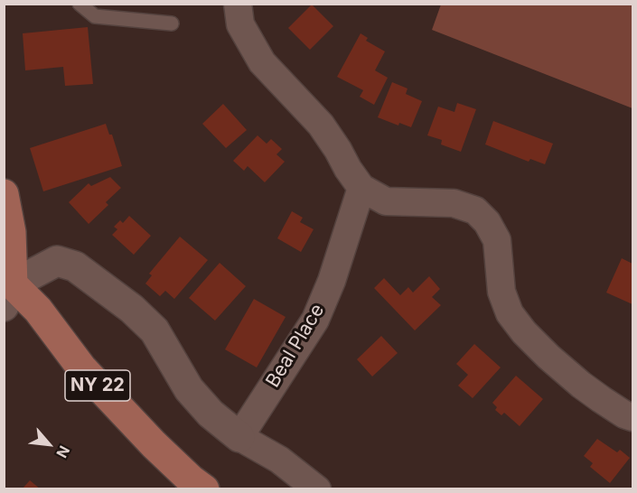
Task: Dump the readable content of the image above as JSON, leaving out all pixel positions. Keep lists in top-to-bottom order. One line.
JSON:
{"streets":{"main road":["NY 22"],"street":["Beal Place"]},"north":"bottom right"}
